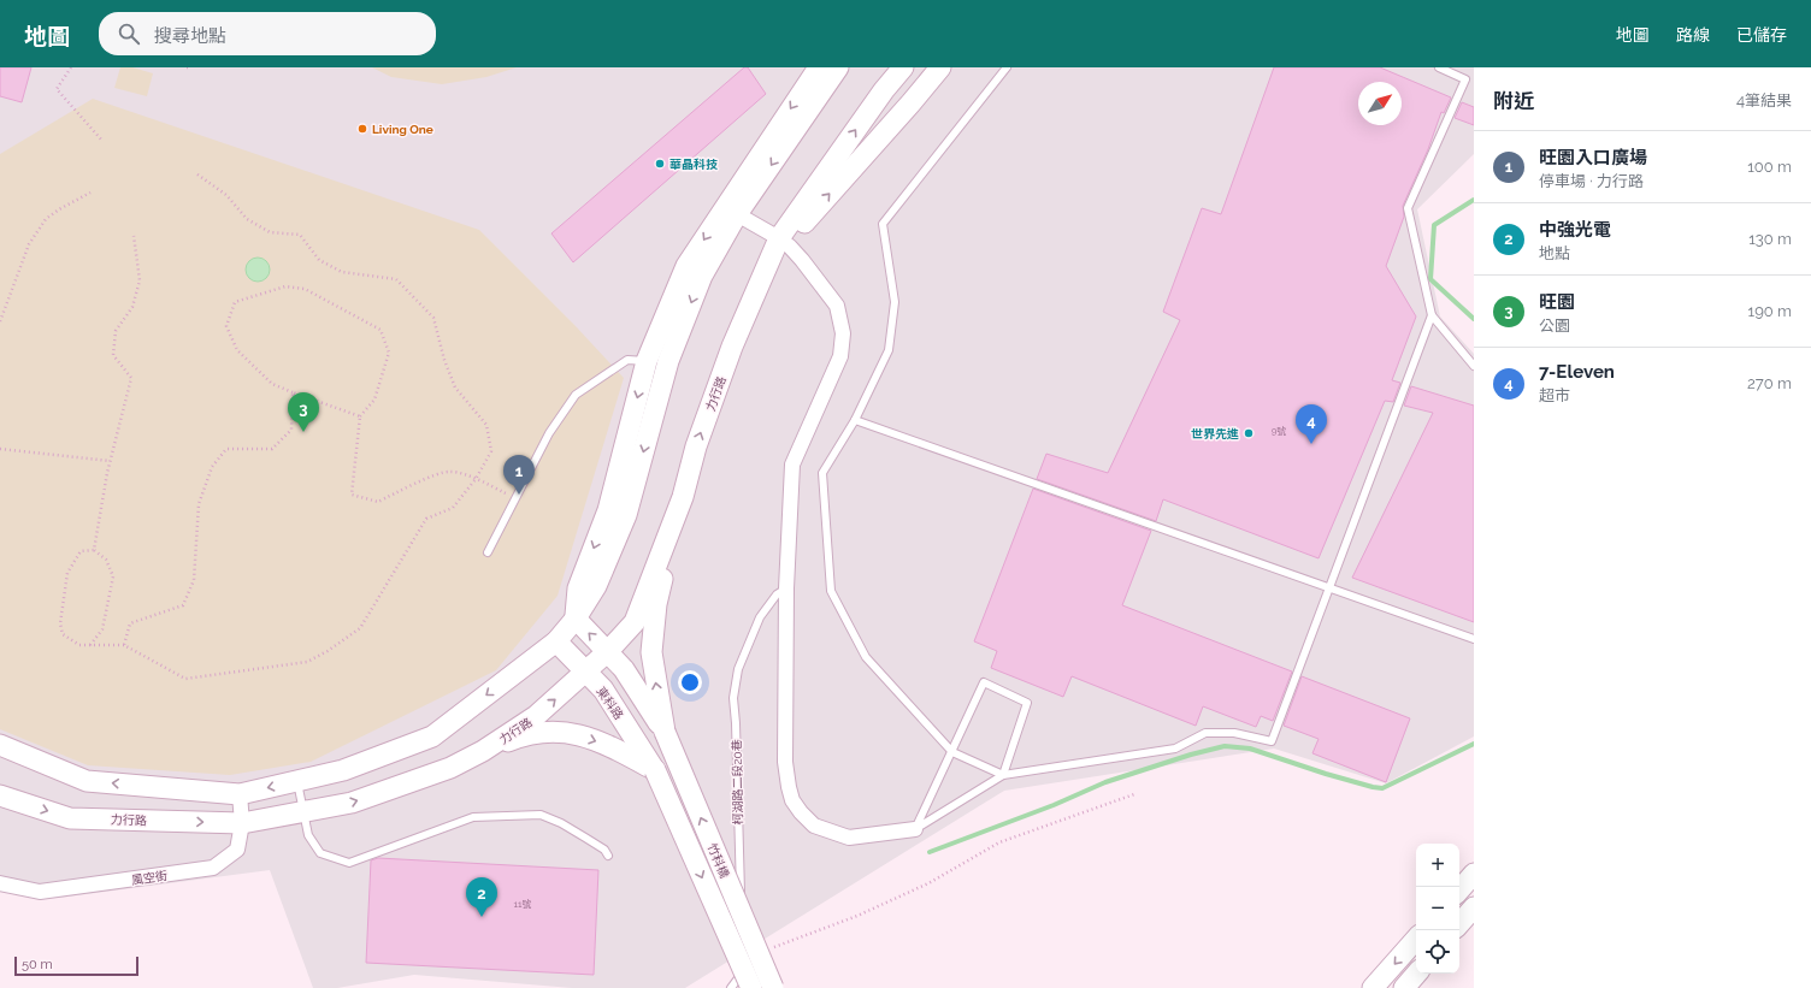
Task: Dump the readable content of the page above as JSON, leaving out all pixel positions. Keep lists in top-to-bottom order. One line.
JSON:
{"streets":{"street":["力行路","東科路","竹科橋","風空街"],"lane":["柯湖路二段20巷"]},"crossings":[["力行路","東科路"],["力行路","風空街"],["東科路","竹科橋"]],"places":["Living One","華晶科技","世界先進"],"house_numbers":["9號","11號"],"scale_bar":"50 m","north":"top right","page":{"header":"地圖","search":"搜尋地點","nav":["地圖","路線","已儲存"],"heading":["附近","4筆結果"],"list":[{"mark":"1","name":"旺園入口廣場","note":"停車場 · 力行路","value":"100 m"},{"mark":"2","name":"中強光電","note":"地點","value":"130 m"},{"mark":"3","name":"旺園","note":"公園","value":"190 m"},{"mark":"4","name":"7-Eleven","note":"超市","value":"270 m"}],"pins":["3","4","1","2"],"map_buttons":["+","−"],"scale":"50 m"}}
